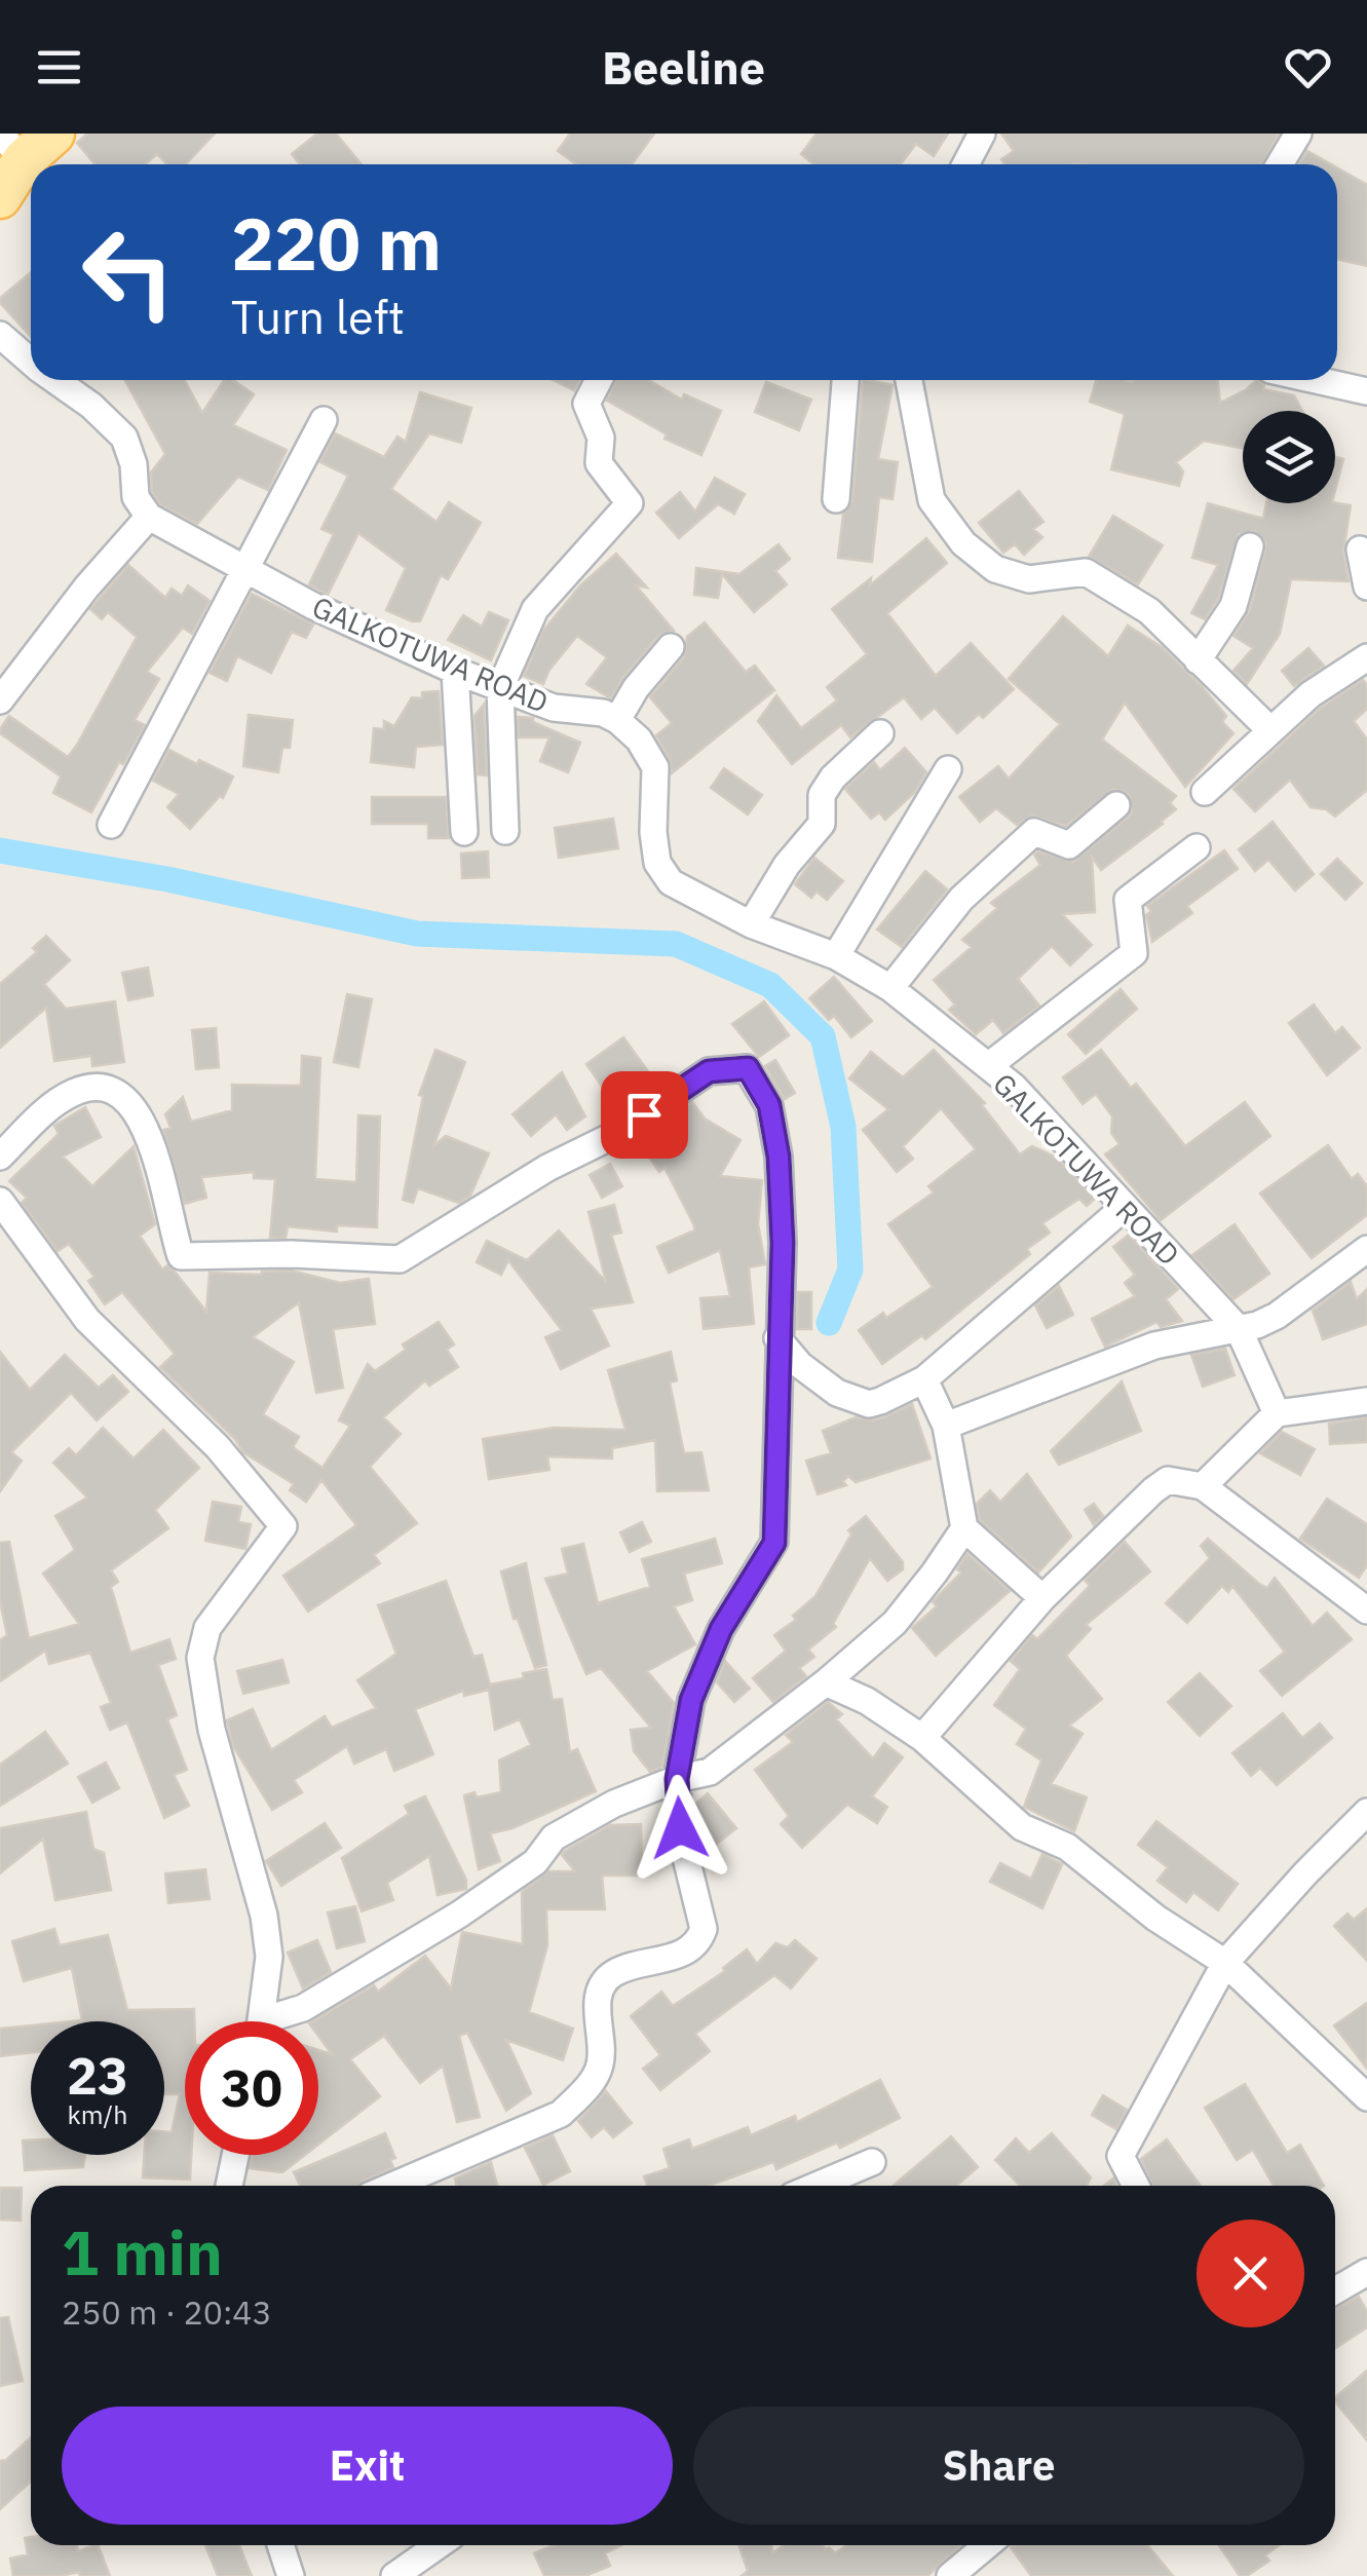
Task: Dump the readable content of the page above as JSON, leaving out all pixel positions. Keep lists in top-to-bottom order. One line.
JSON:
{"streets":{"street":["GALKOTUWA ROAD"]},"page":{"header":"Beeline","turn":["220 m","Turn left"],"speed":"23 km/h","limit":"30","heading":["1 min","250 m · 20:43"],"buttons":["Exit","Share"]}}
